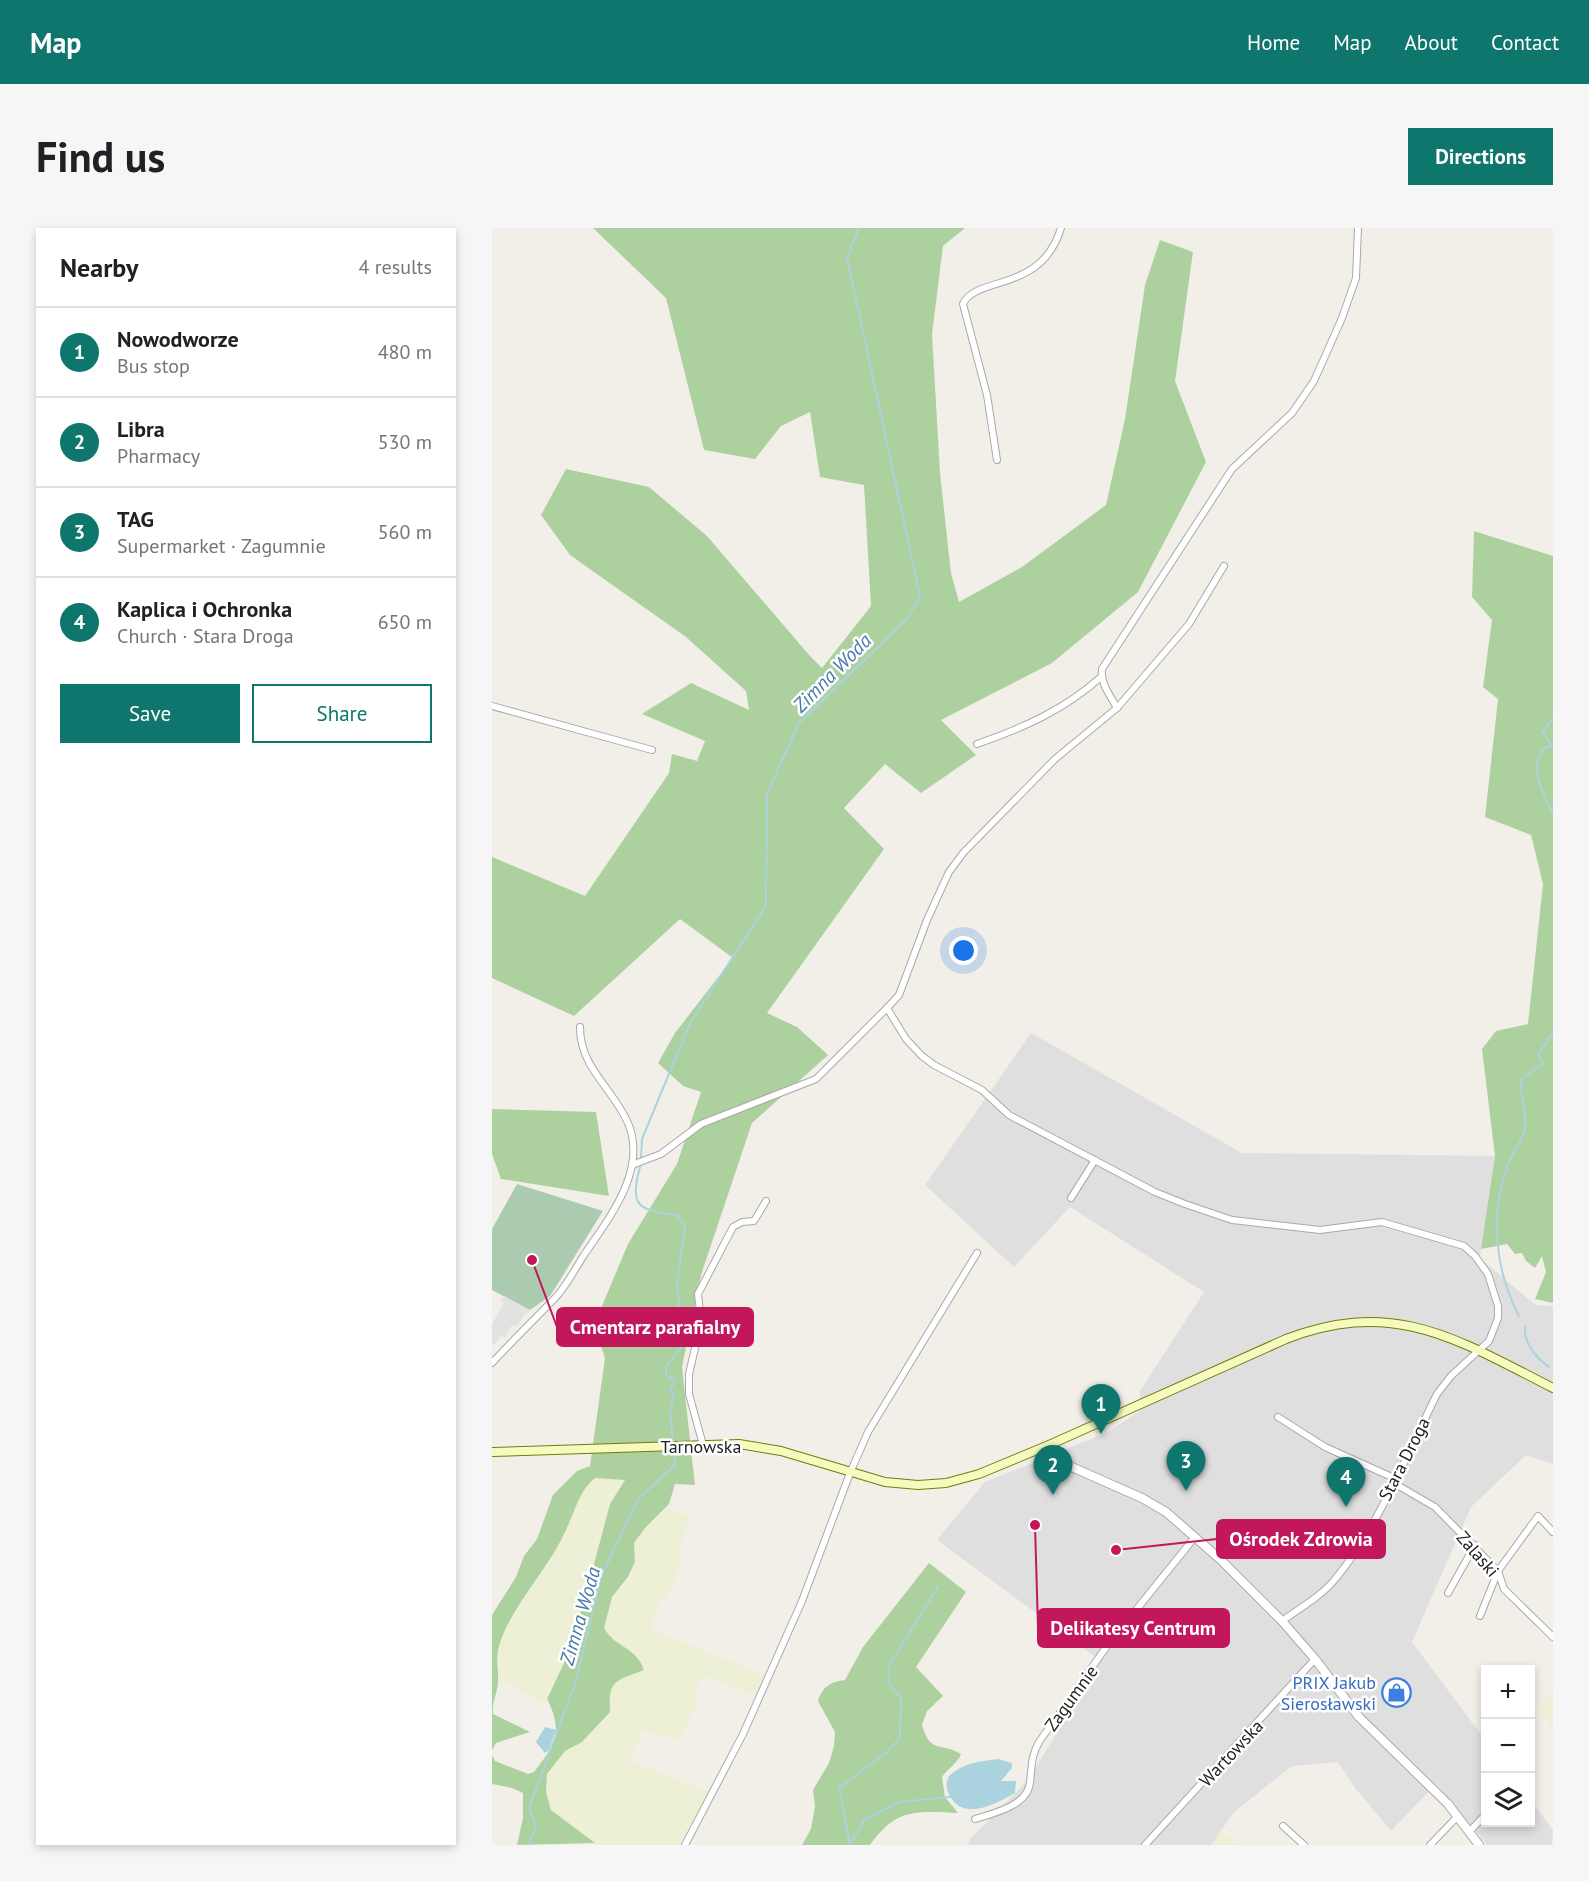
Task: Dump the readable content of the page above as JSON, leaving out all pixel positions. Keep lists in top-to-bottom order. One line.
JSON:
{"streets":{"main road":["Tarnowska"],"street":["Stara Droga","Zalaski","Zagumnie","Wartowska"]},"crossings":[["Tarnowska","Stara Droga"],["Stara Droga","Zalaski"]],"water":["Zimna Woda"],"places":{"other":["Cmentarz parafialny","Delikatesy Centrum","Ośrodek Zdrowia"],"shop":["PRIX Jakub Sierosławski"]},"page":{"header":"Map","nav":["Home","Map","About","Contact"],"buttons":["Directions",["Save","Share"]],"title":"Find us","heading":["Nearby","4 results"],"list":[{"mark":"1","name":"Nowodworze","note":"Bus stop","value":"480 m"},{"mark":"2","name":"Libra","note":"Pharmacy","value":"530 m"},{"mark":"3","name":"TAG","note":"Supermarket · Zagumnie","value":"560 m"},{"mark":"4","name":"Kaplica i Ochronka","note":"Church · Stara Droga","value":"650 m"}],"pins":["1","3","2","4"],"map_buttons":["+","−"]}}
